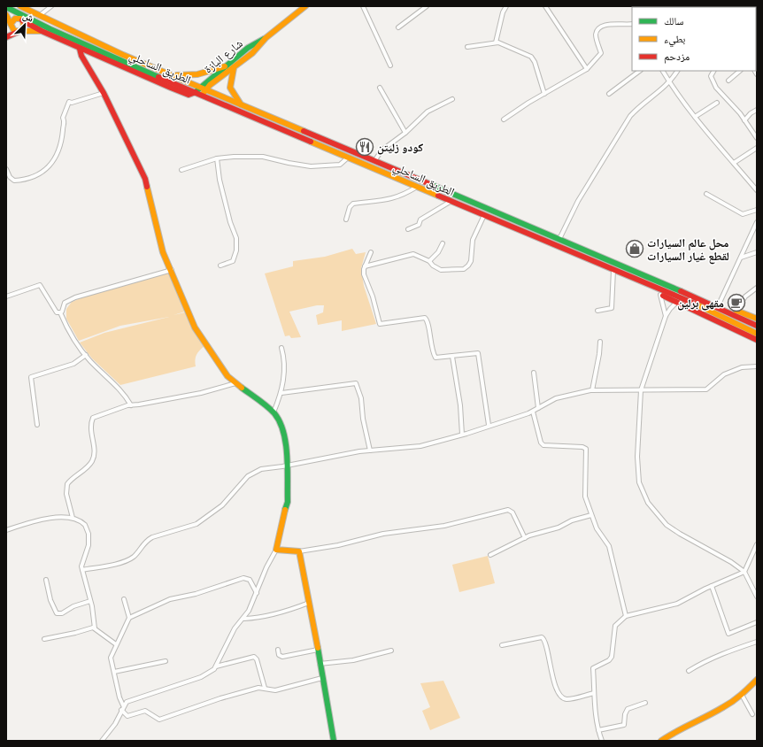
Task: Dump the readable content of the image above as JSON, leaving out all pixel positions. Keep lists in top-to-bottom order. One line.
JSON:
{"streets":{"main road":["شارع البازة","الطريق الساحلي"]},"crossings":[["شارع البازة","الطريق الساحلي"]],"places":{"restaurant":["كودو زليتن"],"shop":["محل عالم السيارات لقطع غيار السيارات"],"cafe":["مقهى برلين"]},"legend":["سالك","بطيء","مزدحم"],"north":"top right"}
